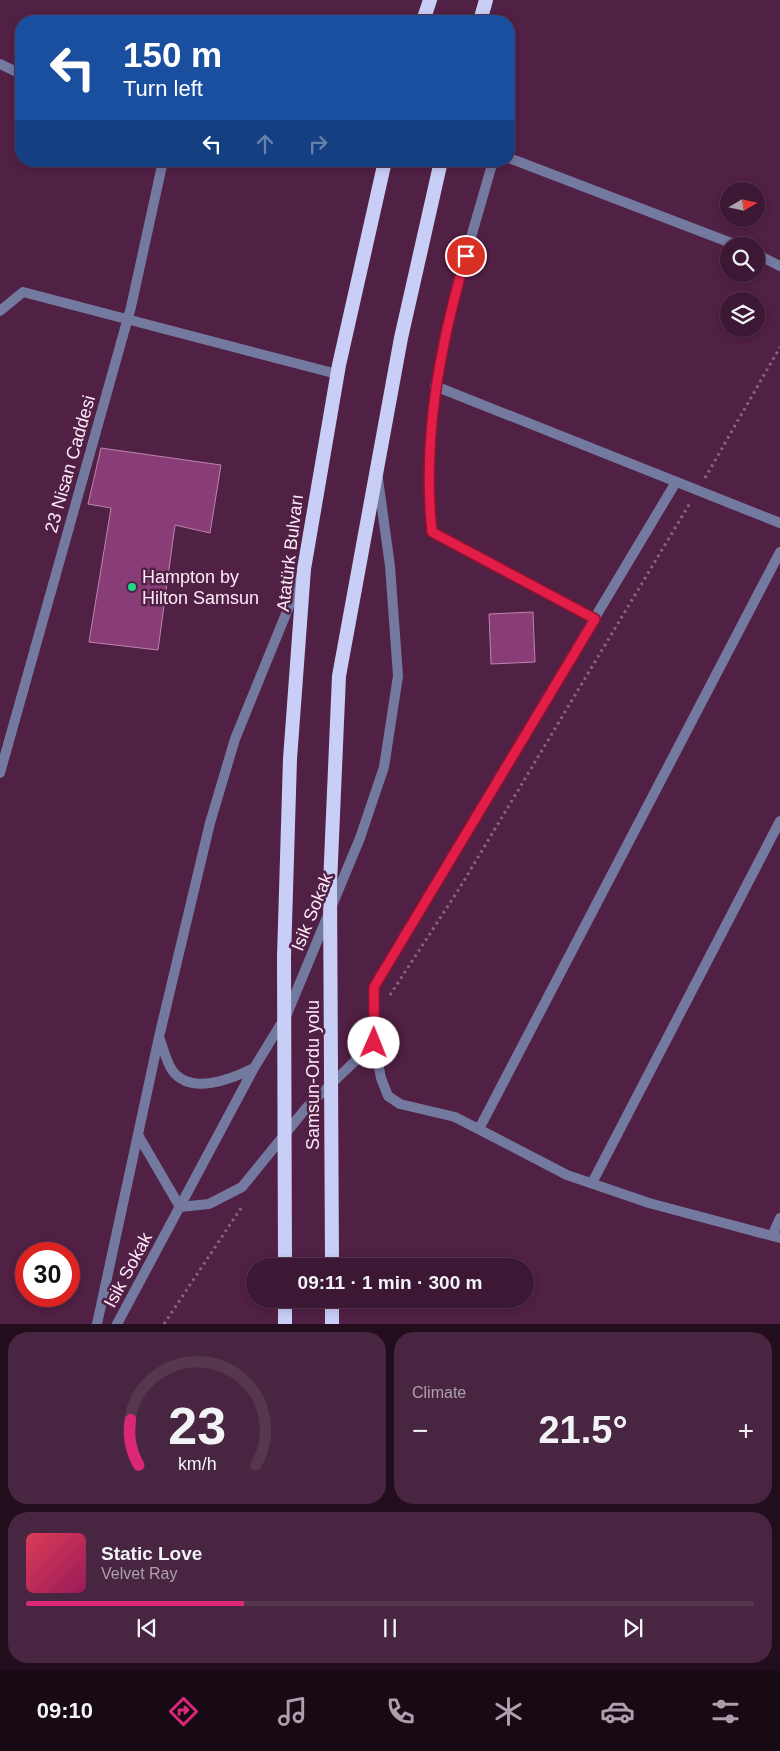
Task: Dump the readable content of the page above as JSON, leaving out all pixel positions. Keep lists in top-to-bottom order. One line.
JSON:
{"streets":{"highway":["Atatürk Bulvarı","Samsun-Ordu yolu"],"street":["23 Nisan Caddesi","Isik Sokak"]},"crossings":[["Atatürk Bulvarı","Samsun-Ordu yolu"],["Isik Sokak","Samsun-Ordu yolu"]],"places":["Hampton by Hilton Samsun"],"north":"right","page":{"turn":["150 m","Turn left"],"limit":"30","trip":"09:11 · 1 min · 300 m","tile":"Climate","heat":["−","21.5°","+"],"song":["Static Love","Velvet Ray"],"tabs":"09:10","gauge":["23","km/h"]}}
